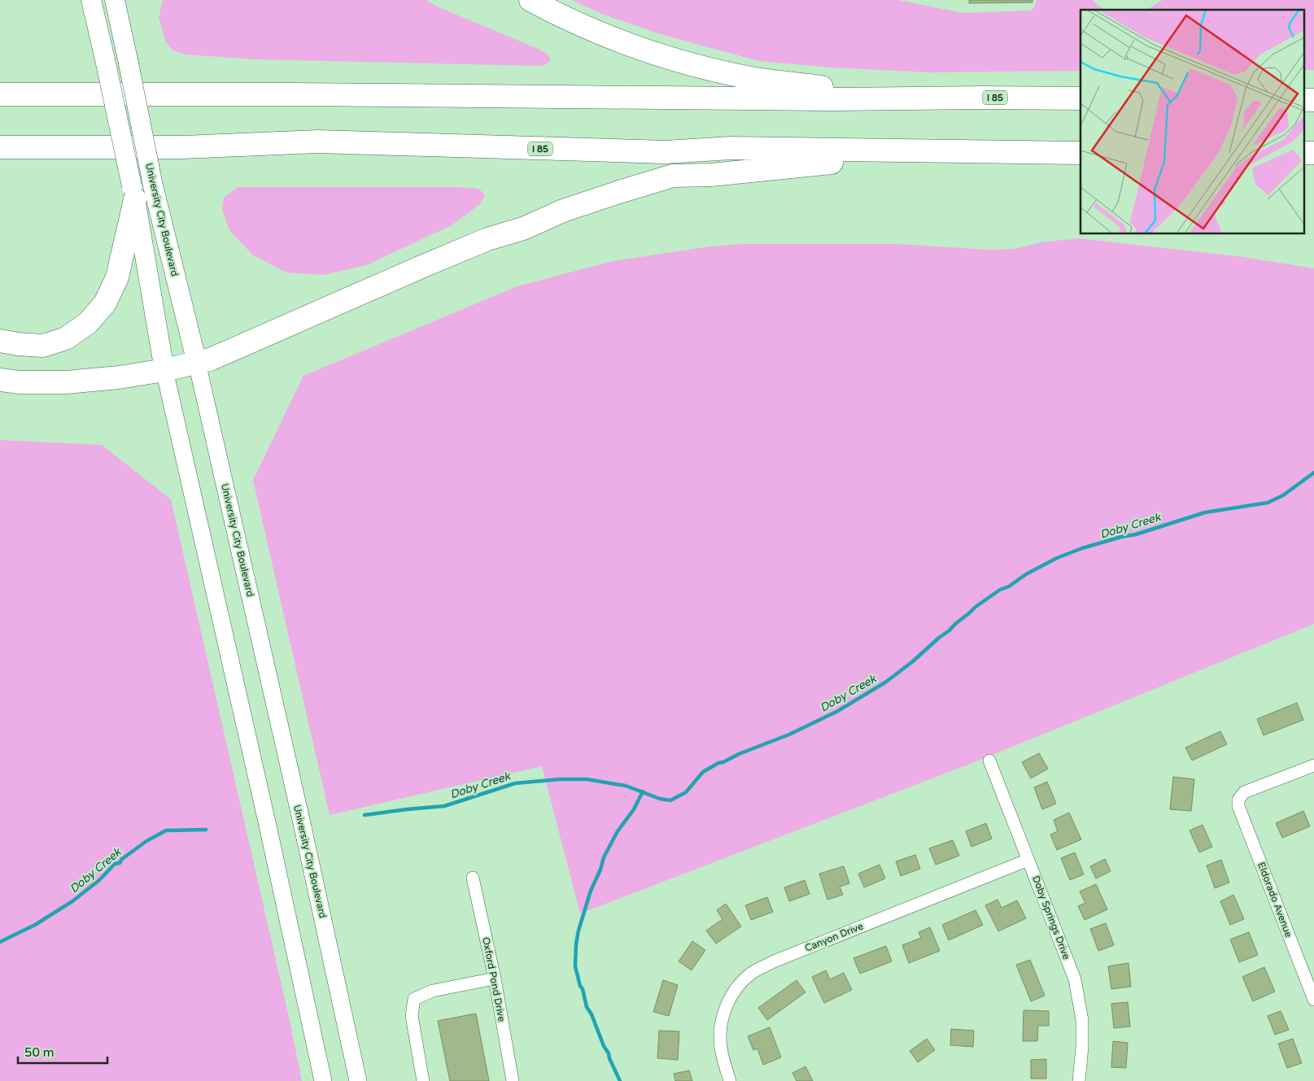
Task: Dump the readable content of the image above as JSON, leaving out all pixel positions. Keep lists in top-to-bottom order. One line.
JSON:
{"streets":{"highway":["I 85"],"main road":["University City Boulevard"],"street":["Eldorado Avenue","Doby Springs Drive","Canyon Drive","Oxford Pond Drive"]},"crossings":[["Doby Springs Drive","Canyon Drive"]],"water":["Doby Creek"],"scale_bar":"50 m"}
